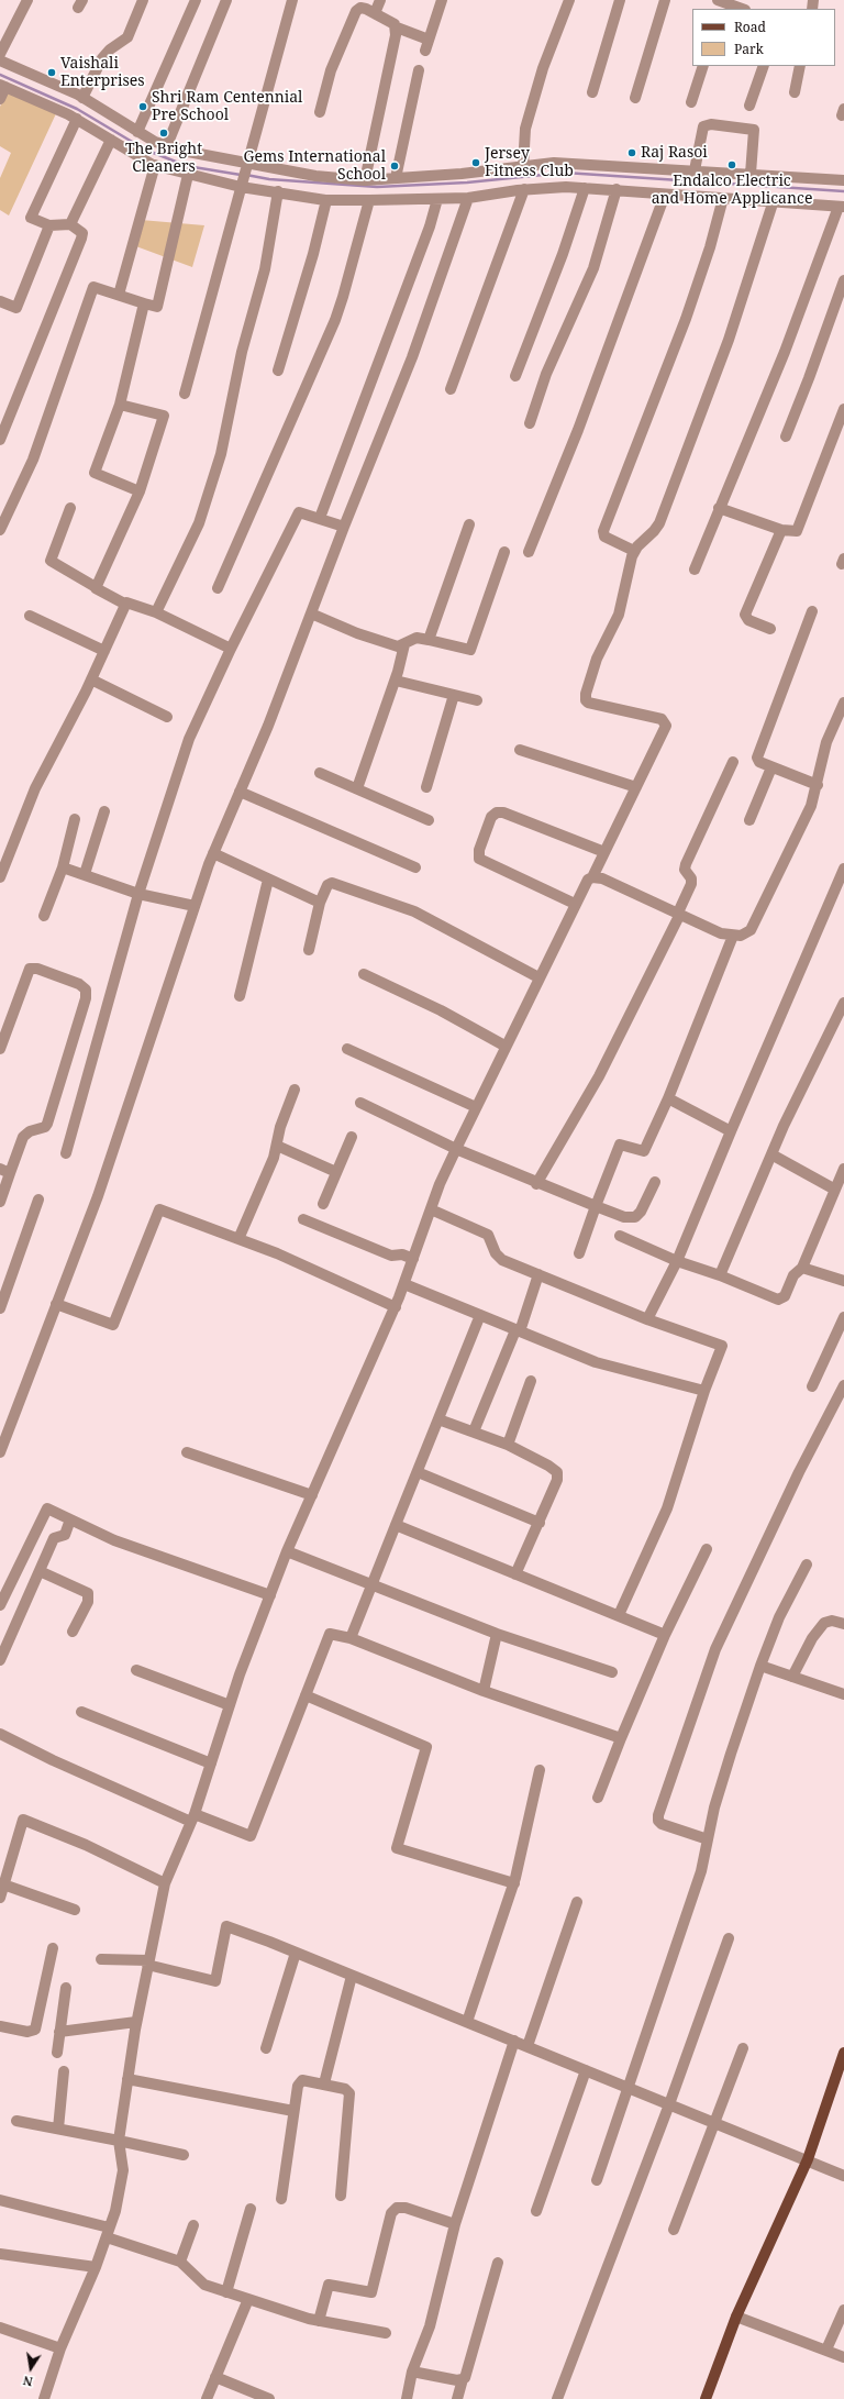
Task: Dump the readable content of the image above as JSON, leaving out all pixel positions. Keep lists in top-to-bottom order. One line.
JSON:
{"places":["Vaishali Enterprises","Shri Ram Centennial Pre School","The Bright Cleaners","Raj Rasoi","Jersey Fitness Club","Endalco Electric and Home Applicance","Gems International School"],"legend":["Road","Park"],"north":"bottom"}
